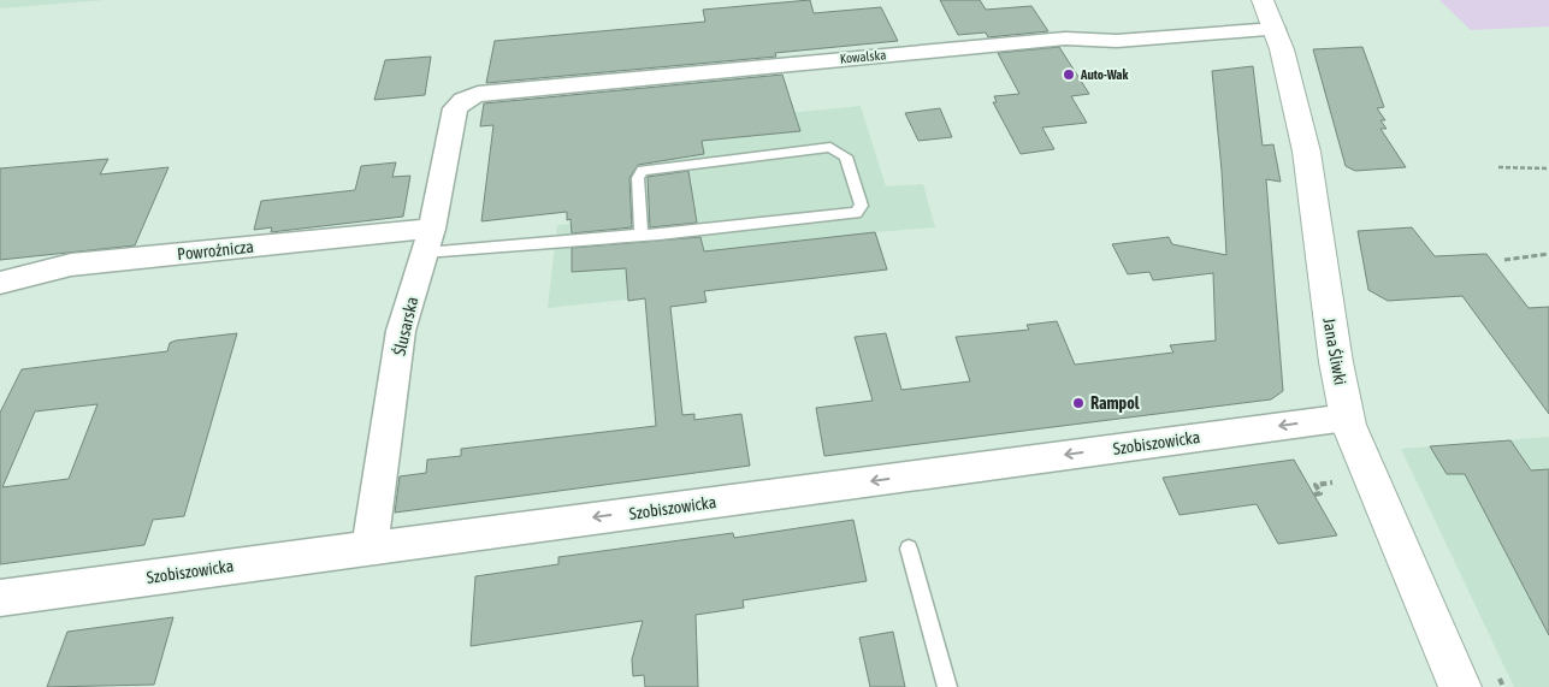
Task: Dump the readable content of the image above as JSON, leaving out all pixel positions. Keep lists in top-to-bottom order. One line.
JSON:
{"streets":{"street":["Kowalska","Powroźnicza","Ślusarska","Jana Śliwki","Szobiszowicka"]},"crossings":[["Kowalska","Ślusarska"],["Kowalska","Jana Śliwki"],["Powroźnicza","Ślusarska"],["Ślusarska","Szobiszowicka"],["Jana Śliwki","Szobiszowicka"]],"one_way":["Szobiszowicka"],"places":["Auto-Wak","Rampol"]}
